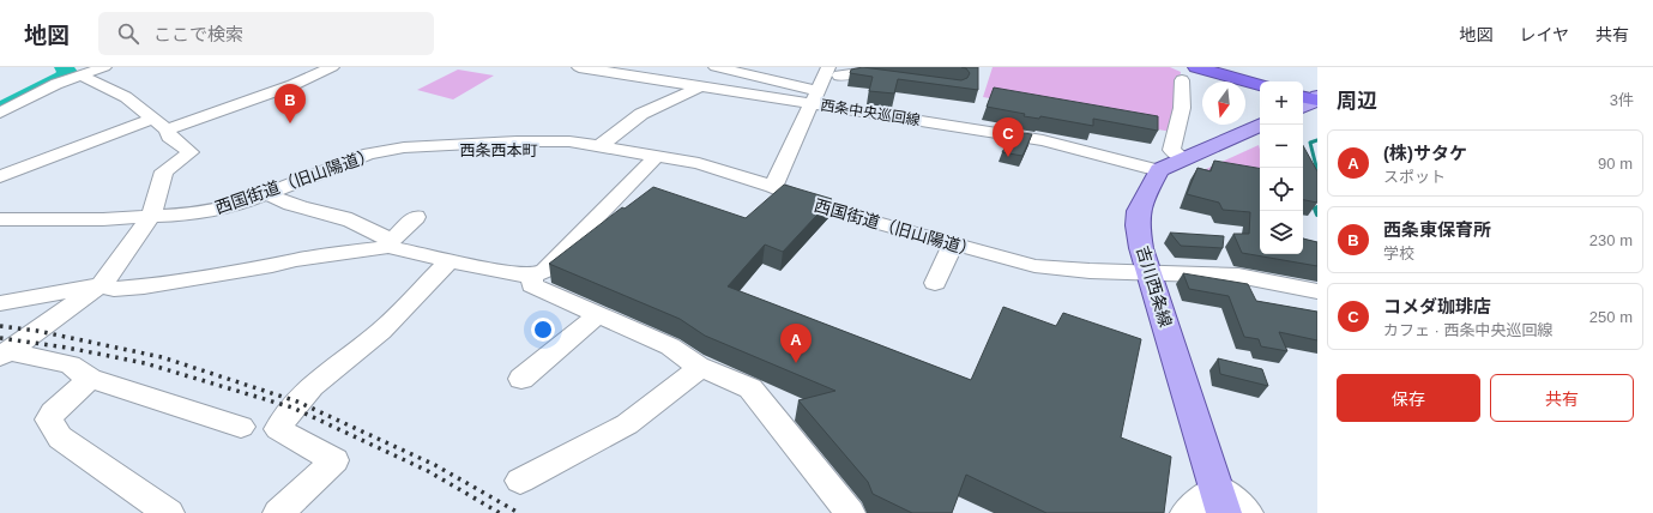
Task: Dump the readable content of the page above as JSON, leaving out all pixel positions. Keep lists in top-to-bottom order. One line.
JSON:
{"streets":{"main road":["吉川西条線"],"street":["西条中央巡回線","西国街道（旧山陽道）"]},"crossings":[["西条中央巡回線","吉川西条線"],["西国街道（旧山陽道）","吉川西条線"]],"districts":["西条西本町"],"north":"bottom","page":{"header":"地図","search":"ここで検索","nav":["地図","レイヤ","共有"],"heading":["周辺","3件"],"map_buttons":["+","−"],"pins":["B","C","A"],"list":[{"mark":"A","name":"(株)サタケ","note":"スポット","value":"90 m"},{"mark":"B","name":"西条東保育所","note":"学校","value":"230 m"},{"mark":"C","name":"コメダ珈琲店","note":"カフェ · 西条中央巡回線","value":"250 m"}],"buttons":["保存","共有"]}}
